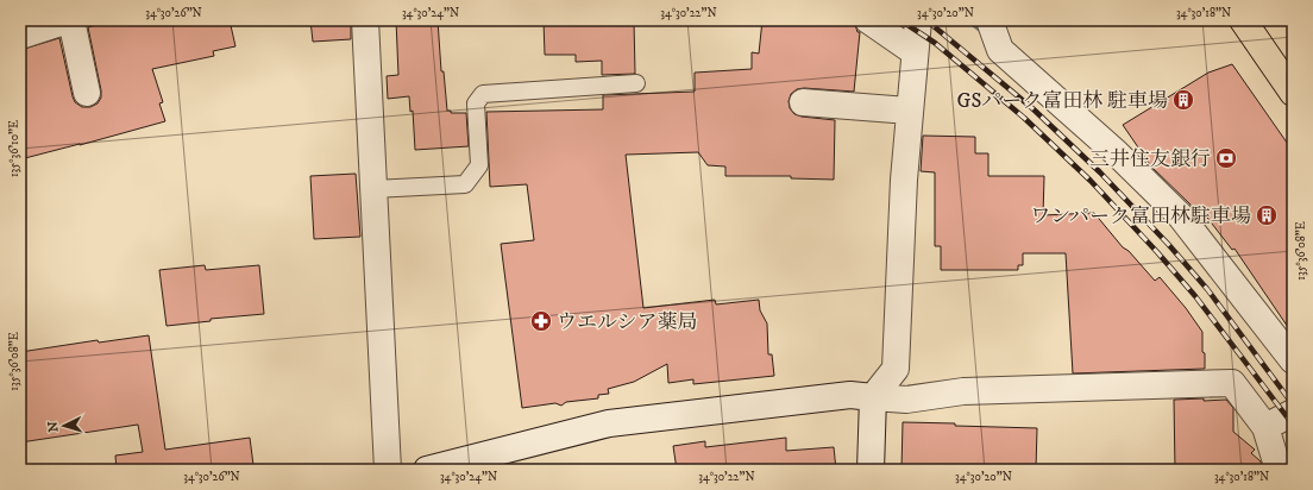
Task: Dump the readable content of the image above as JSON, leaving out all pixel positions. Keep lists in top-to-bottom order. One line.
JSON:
{"places":{"building":["GSパーク富田林 駐車場","ワンパーク富田林駐車場"],"bank":["三井住友銀行"],"pharmacy":["ウエルシア薬局"]},"north":"left","coordinates":["34°30'26\"N","34°30'24\"N","34°30'22\"N","34°30'20\"N","34°30'18\"N","135°36'10\"E","135°36'08\"E"]}
